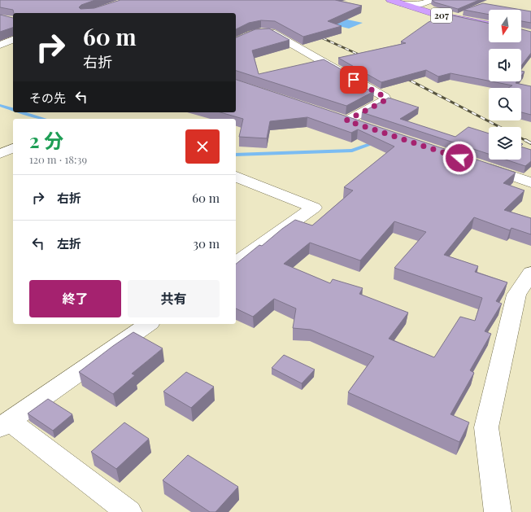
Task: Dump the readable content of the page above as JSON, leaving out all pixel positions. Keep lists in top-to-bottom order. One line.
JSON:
{"streets":{"highway":["207"]},"north":"bottom","page":{"turn":["60 m","右折"],"then":"その先","heading":["2 分","120 m · 18:39"],"list":[{"name":"右折","value":"60 m"},{"name":"左折","value":"30 m"}],"buttons":["終了","共有"]}}
